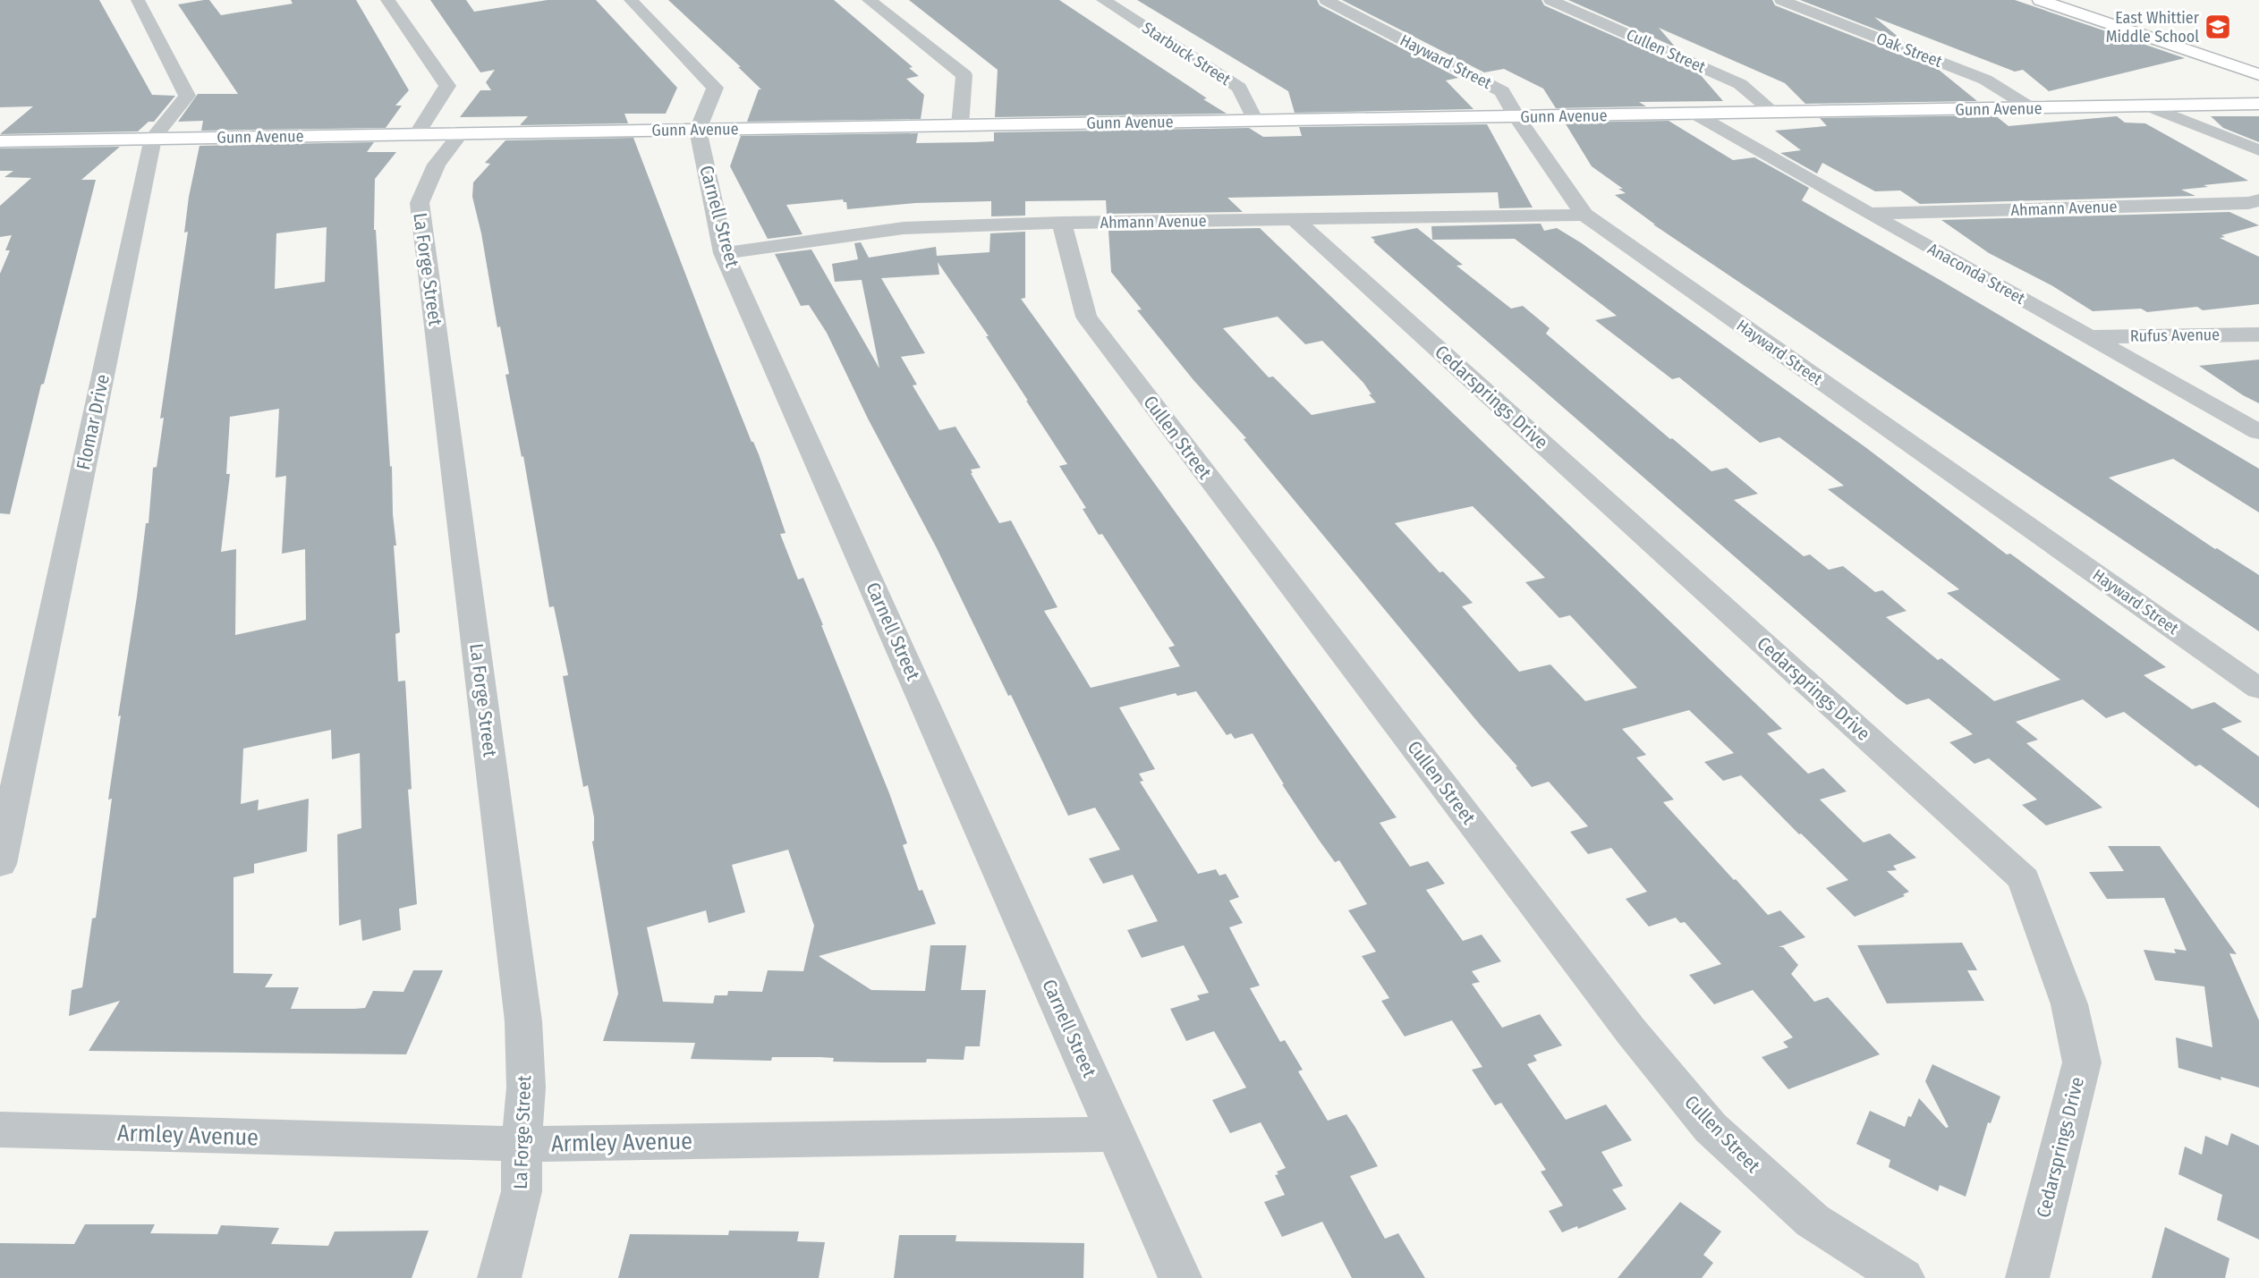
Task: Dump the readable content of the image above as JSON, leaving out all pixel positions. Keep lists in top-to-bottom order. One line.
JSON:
{"streets":{"street":["Oak Street","Cullen Street","Starbuck Street","Hayward Street","Gunn Avenue","Ahmann Avenue","Carnell Street","La Forge Street","Anaconda Street","Rufus Avenue","Cedarsprings Drive","Flomar Drive","Armley Avenue"]},"crossings":[["Oak Street","Gunn Avenue"],["Cullen Street","Gunn Avenue"],["Cullen Street","Ahmann Avenue"],["Starbuck Street","Gunn Avenue"],["Hayward Street","Gunn Avenue"],["Hayward Street","Ahmann Avenue"],["Gunn Avenue","Carnell Street"],["Gunn Avenue","La Forge Street"],["Gunn Avenue","Anaconda Street"],["Gunn Avenue","Flomar Drive"],["Ahmann Avenue","Carnell Street"],["Ahmann Avenue","Anaconda Street"],["Ahmann Avenue","Cedarsprings Drive"],["Carnell Street","Armley Avenue"],["La Forge Street","Armley Avenue"],["Anaconda Street","Rufus Avenue"]],"places":{"school or university":["East Whittier Middle School"]}}
